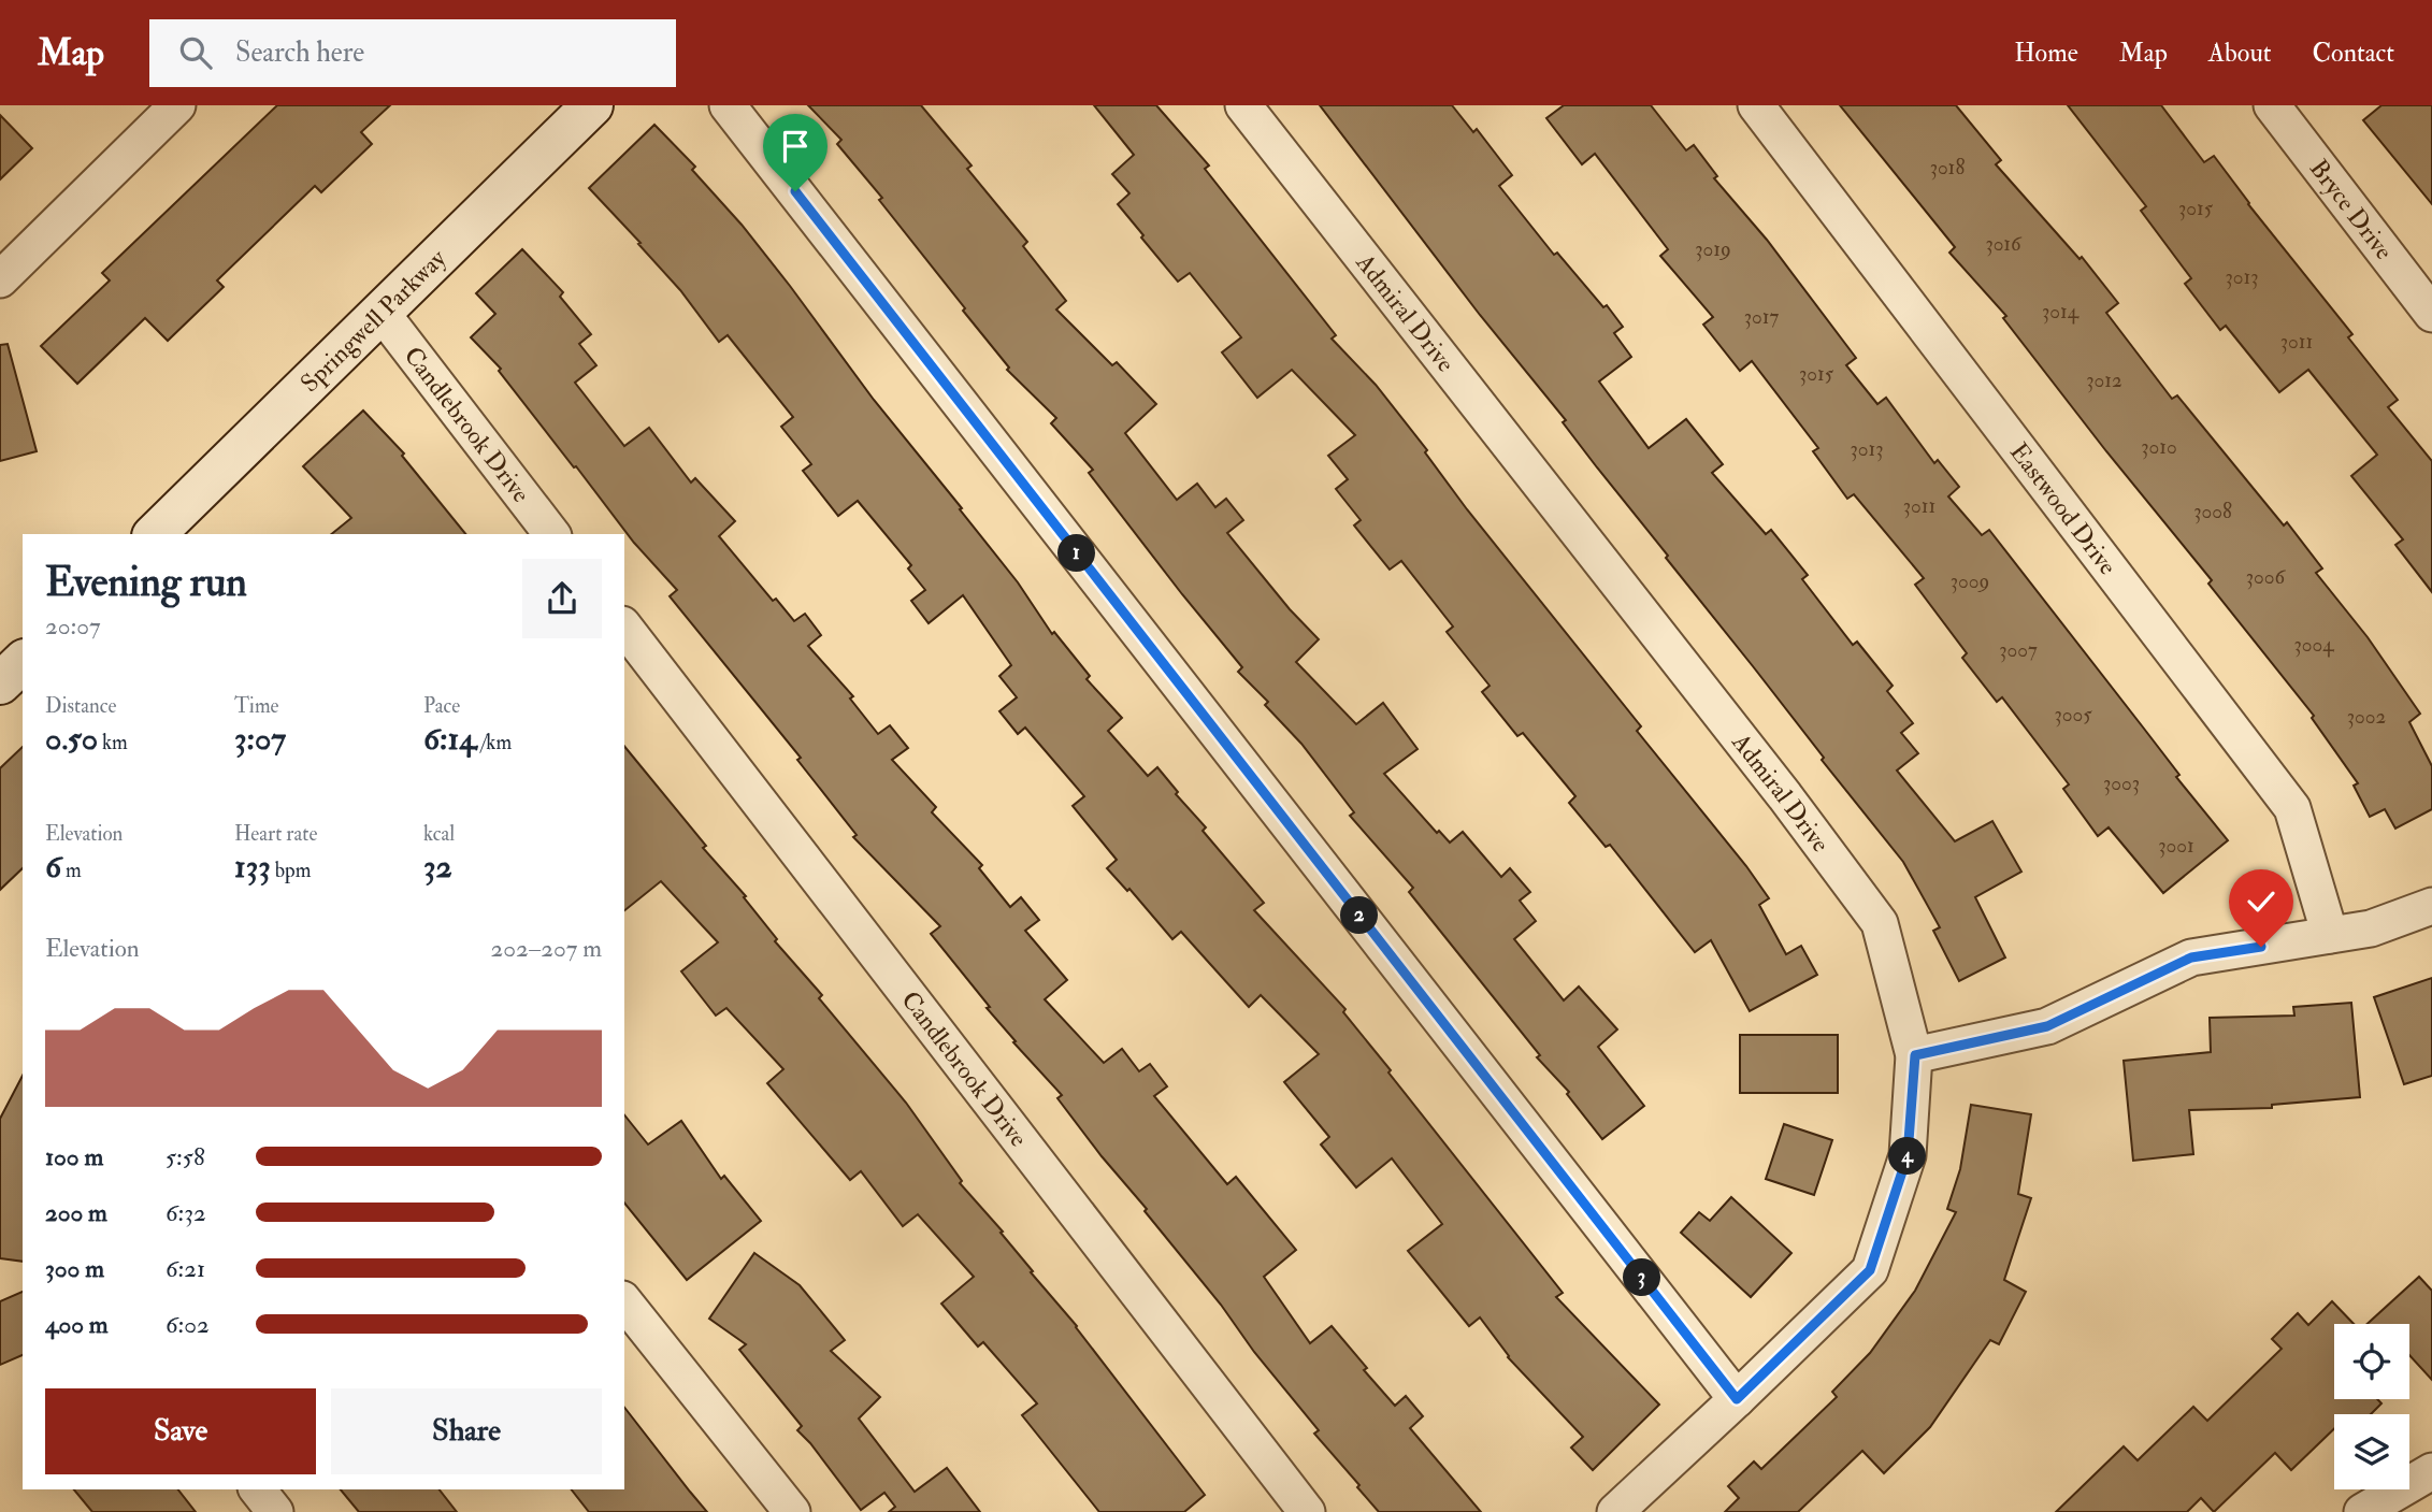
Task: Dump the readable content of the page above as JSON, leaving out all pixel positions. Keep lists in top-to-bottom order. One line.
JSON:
{"streets":{"street":["Bryce Drive","Admiral Drive","Springwell Parkway","Candlebrook Drive","Eastwood Drive"]},"crossings":[["Springwell Parkway","Candlebrook Drive"]],"house_numbers":["3018","3015","3016","3019","3013","3014","3017","3011","3015","3012","3010","3013","3011","3008","3006","3009","3004","3007","3005","3002","3003","3001"],"page":{"header":"Map","search":"Search here","nav":["Home","Map","About","Contact"],"pins":["1","2","4","3"],"heading":["Evening run","20:07"],"stats":[["Distance","0.50 km"],["Time","3:07"],["Pace","6:14 /km"],["Elevation","6 m"],["Heart rate","133 bpm"],["kcal","32"]],"chart":["Elevation","202–207 m"],"list":[{"name":"100 m","note":"5:58"},{"name":"200 m","note":"6:32"},{"name":"300 m","note":"6:21"},{"name":"400 m","note":"6:02"}],"buttons":["Save","Share"]}}
